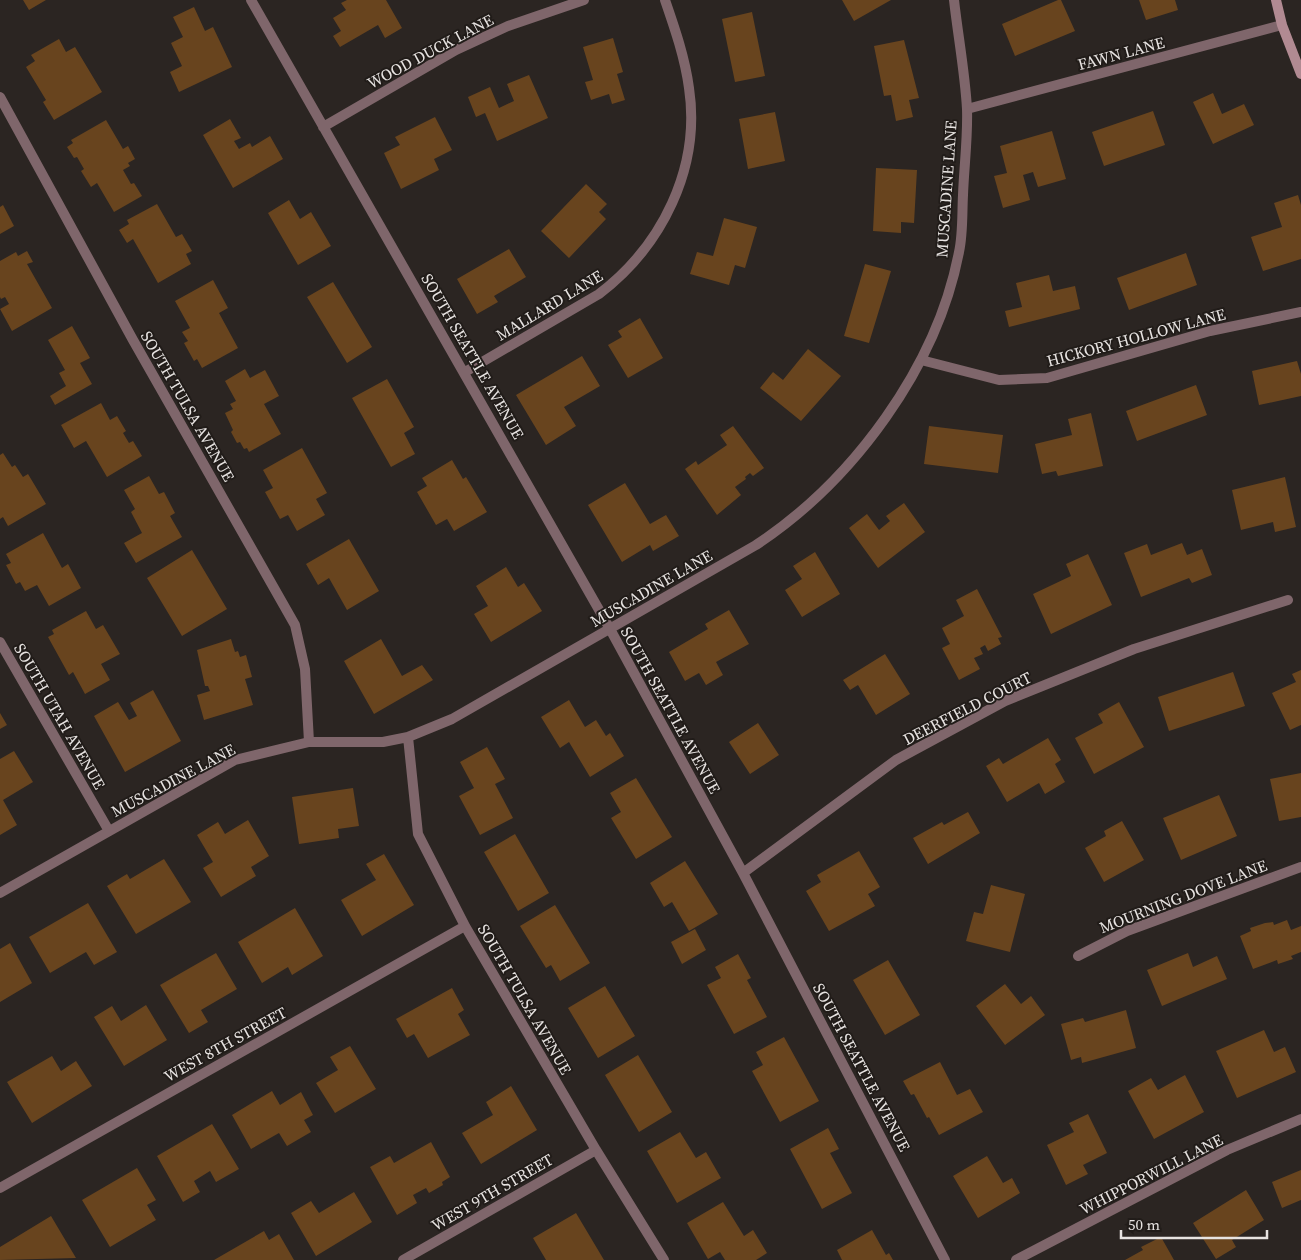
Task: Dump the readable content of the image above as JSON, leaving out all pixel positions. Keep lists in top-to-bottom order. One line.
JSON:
{"streets":{"street":["WOOD DUCK LANE","FAWN LANE","MUSCADINE LANE","MALLARD LANE","HICKORY HOLLOW LANE","SOUTH SEATTLE AVENUE","SOUTH TULSA AVENUE","DEERFIELD COURT","SOUTH UTAH AVENUE","MOURNING DOVE LANE","WEST 8TH STREET","WHIPPORWILL LANE","WEST 9TH STREET"]},"crossings":[["WOOD DUCK LANE","SOUTH SEATTLE AVENUE"],["FAWN LANE","MUSCADINE LANE"],["MUSCADINE LANE","HICKORY HOLLOW LANE"],["MUSCADINE LANE","SOUTH SEATTLE AVENUE"],["MUSCADINE LANE","SOUTH TULSA AVENUE"],["MUSCADINE LANE","SOUTH UTAH AVENUE"],["MALLARD LANE","SOUTH SEATTLE AVENUE"],["SOUTH SEATTLE AVENUE","DEERFIELD COURT"],["SOUTH TULSA AVENUE","WEST 8TH STREET"],["SOUTH TULSA AVENUE","WEST 9TH STREET"]],"scale_bar":"50 m"}
